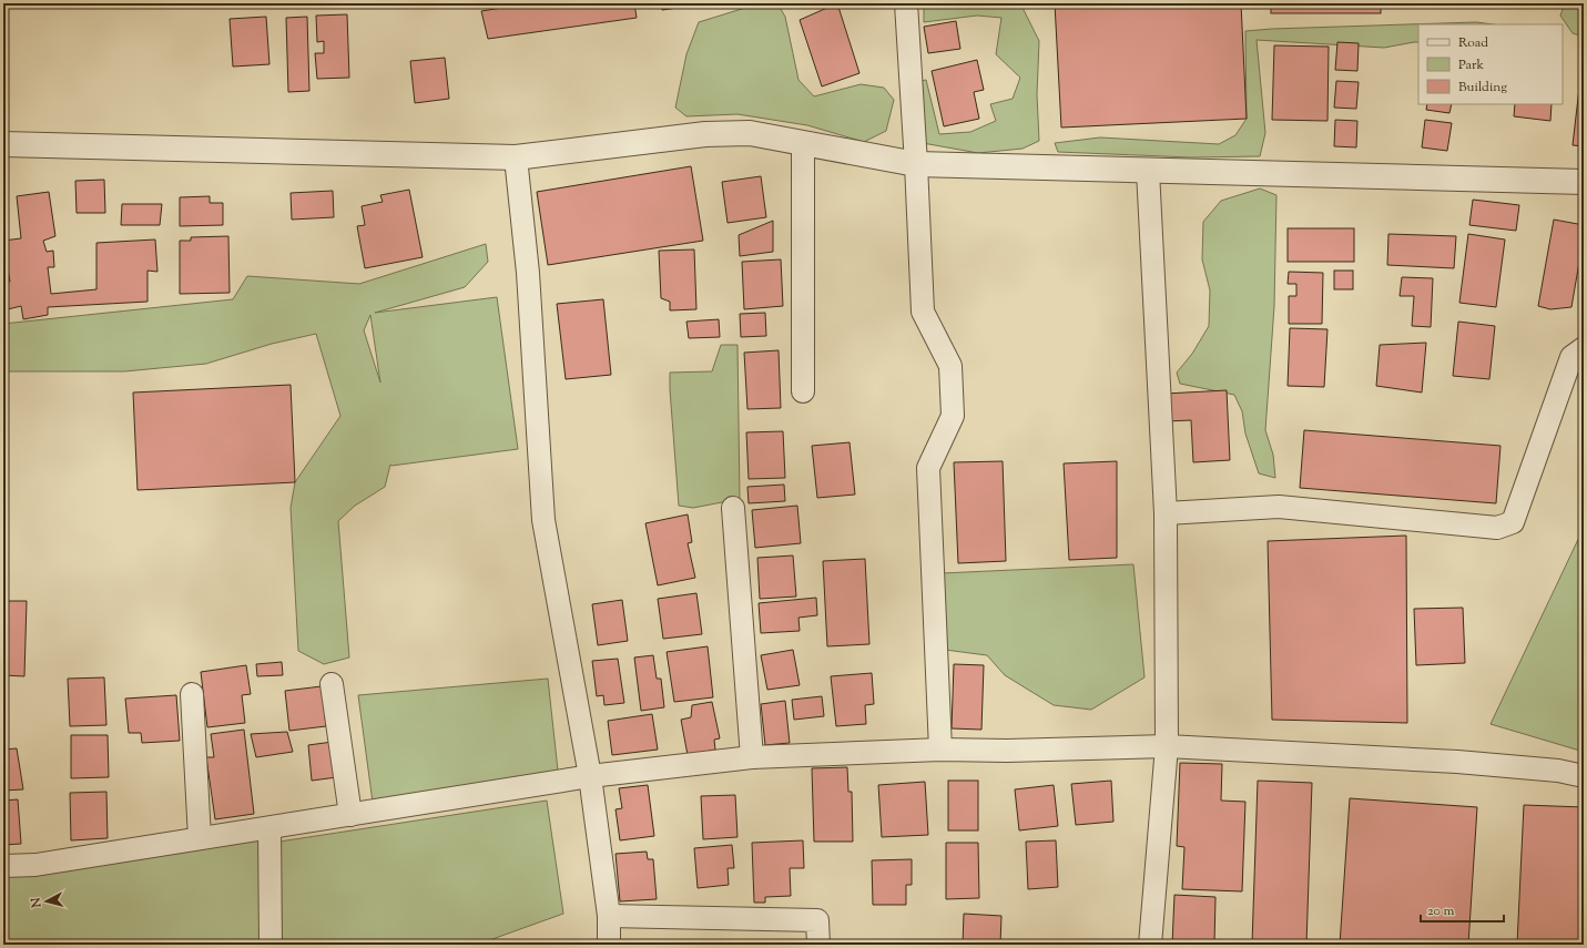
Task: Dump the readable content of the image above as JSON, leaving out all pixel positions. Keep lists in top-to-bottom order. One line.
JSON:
{"legend":["Road","Park","Building"],"scale_bar":"20 m","north":"left"}
